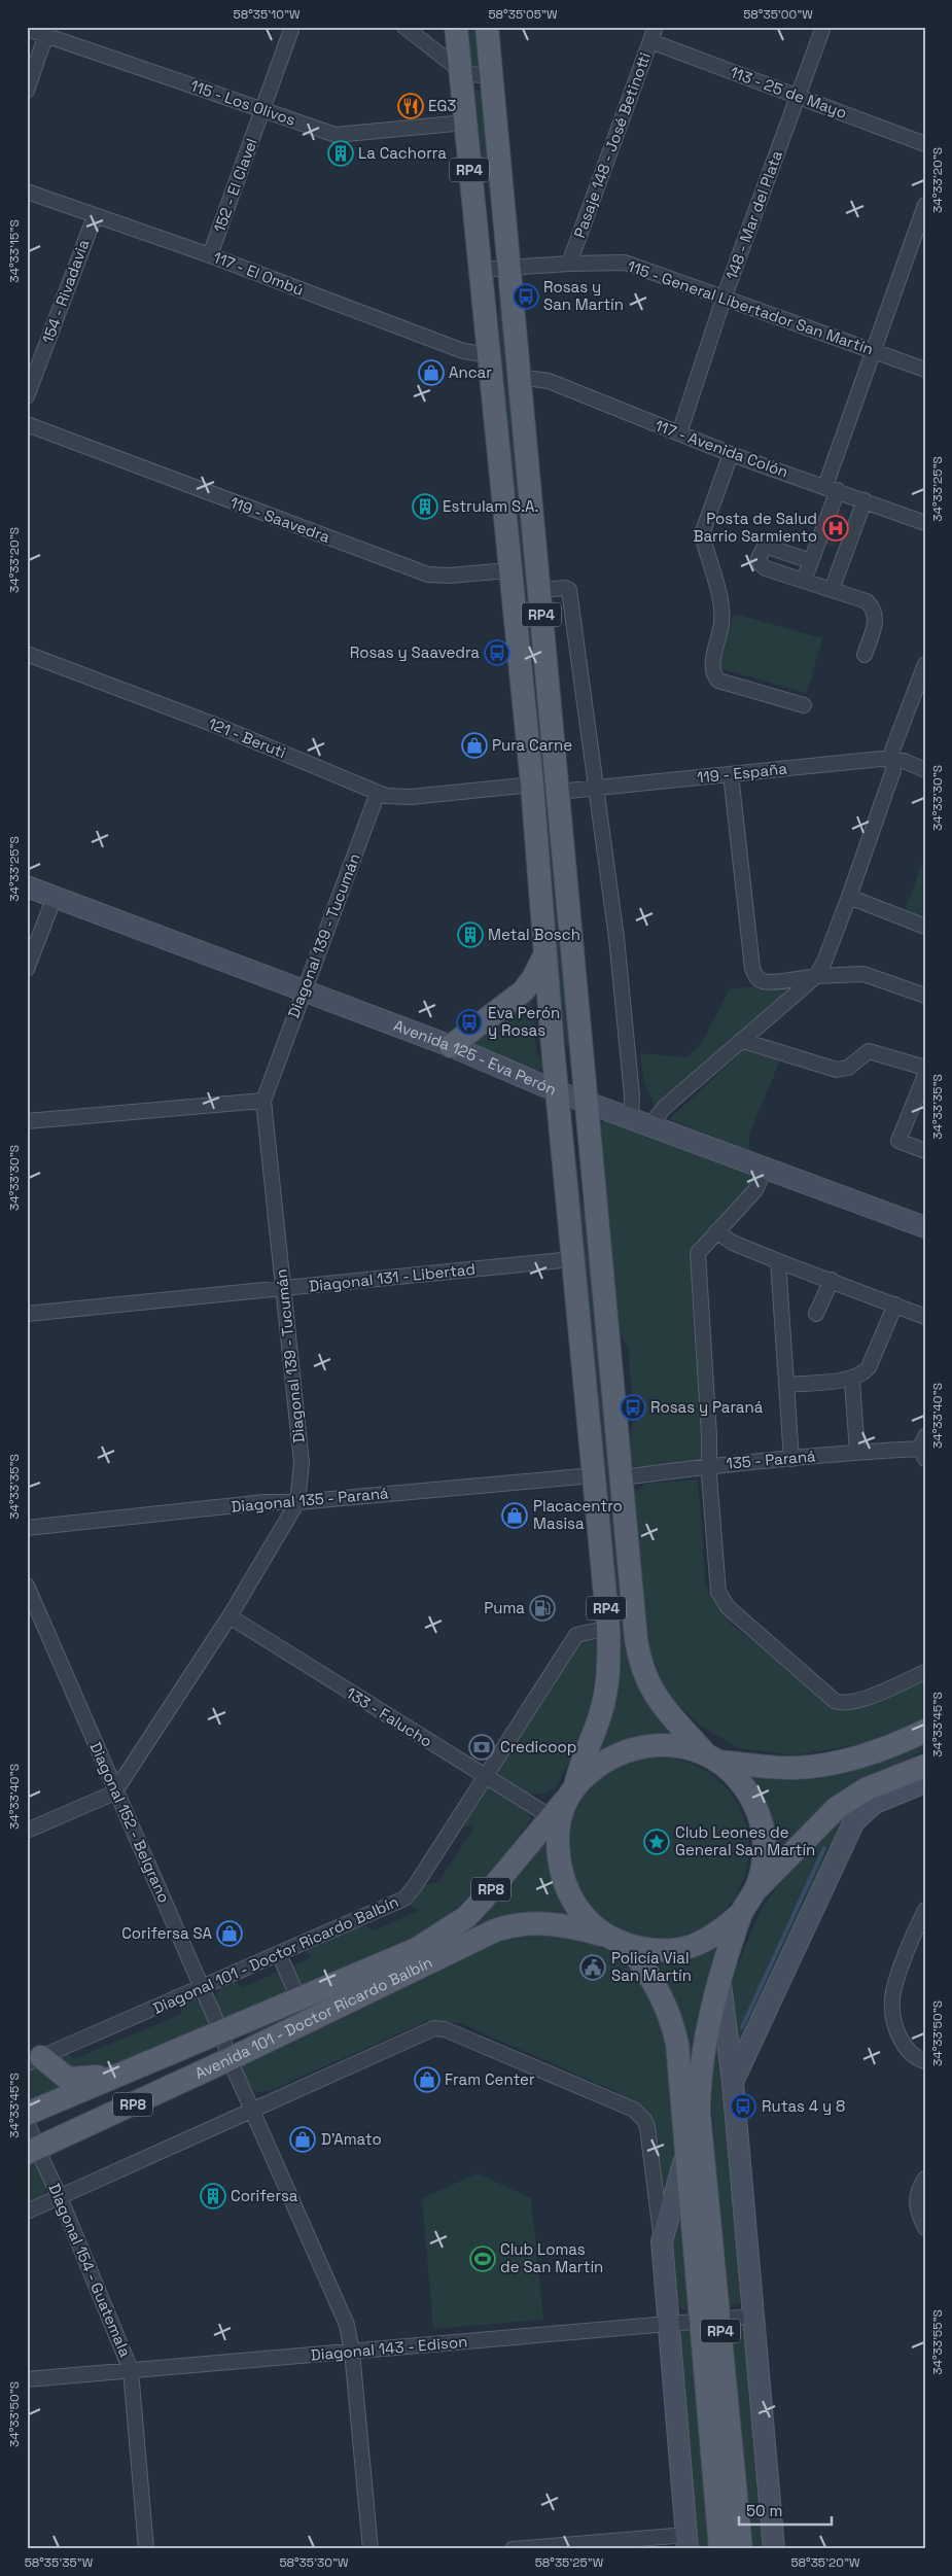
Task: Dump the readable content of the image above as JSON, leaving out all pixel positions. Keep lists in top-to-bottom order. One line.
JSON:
{"streets":{"main road":["RP4","RP8","Avenida 101 - Doctor Ricardo Balbín"],"street":["113 - 25 de Mayo","115 - Los Olivos","Pasaje 148 - José Betinotti","152 - El Clavel","148 - Mar del Plata","117 - El Ombú","154 - Rivadavia","115 - General Libertador San Martín","117 - Avenida Colón","119 - Saavedra","121 - Beruti","119 - España","Diagonal 139 - Tucumán","Avenida 125 - Eva Perón","Diagonal 131 - Libertad","135 - Paraná","Diagonal 135 - Paraná","133 - Falucho","Diagonal 152 - Belgrano","Diagonal 101 - Doctor Ricardo Balbín","Diagonal 154 - Guatemala","Diagonal 143 - Edison"]},"crossings":[["113 - 25 de Mayo","Pasaje 148 - José Betinotti"],["113 - 25 de Mayo","148 - Mar del Plata"],["115 - Los Olivos","RP4"],["115 - Los Olivos","152 - El Clavel"],["Pasaje 148 - José Betinotti","115 - General Libertador San Martín"],["RP4","117 - El Ombú"],["RP4","115 - General Libertador San Martín"],["RP4","117 - Avenida Colón"],["RP4","119 - Saavedra"],["RP4","121 - Beruti"],["RP4","119 - España"],["RP4","Avenida 125 - Eva Perón"],["RP4","Diagonal 131 - Libertad"],["RP4","135 - Paraná"],["RP4","Diagonal 135 - Paraná"],["RP4","Diagonal 101 - Doctor Ricardo Balbín"],["RP4","Avenida 101 - Doctor Ricardo Balbín"],["RP4","Diagonal 143 - Edison"],["152 - El Clavel","117 - El Ombú"],["148 - Mar del Plata","115 - General Libertador San Martín"],["148 - Mar del Plata","117 - Avenida Colón"],["117 - El Ombú","154 - Rivadavia"],["121 - Beruti","Diagonal 139 - Tucumán"],["Diagonal 139 - Tucumán","Avenida 125 - Eva Perón"],["Diagonal 139 - Tucumán","Diagonal 131 - Libertad"],["Diagonal 139 - Tucumán","Diagonal 135 - Paraná"],["Diagonal 139 - Tucumán","133 - Falucho"],["Diagonal 139 - Tucumán","Diagonal 152 - Belgrano"],["133 - Falucho","Diagonal 101 - Doctor Ricardo Balbín"],["133 - Falucho","Avenida 101 - Doctor Ricardo Balbín"],["Diagonal 152 - Belgrano","Diagonal 101 - Doctor Ricardo Balbín"],["Diagonal 152 - Belgrano","Avenida 101 - Doctor Ricardo Balbín"],["Diagonal 152 - Belgrano","Diagonal 143 - Edison"],["Avenida 101 - Doctor Ricardo Balbín","Diagonal 154 - Guatemala"],["Diagonal 154 - Guatemala","Diagonal 143 - Edison"]],"places":{"restaurant":["EG3"],"building":["La Cachorra","Estrulam S.A.","Metal Bosch","Corifersa"],"bus stop":["Rosas y San Martín","Rosas y Saavedra","Eva Perón y Rosas","Rosas y Paraná","Rutas 4 y 8"],"shop":["Ancar","Pura Carne","Placacentro Masisa","Corifersa SA","Fram Center","D'Amato"],"hospital":["Posta de Salud Barrio Sarmiento"],"fuel station":["Puma"],"bank":["Credicoop"],"place":["Club Leones de General San Martín"],"public building":["Policía Vial San Martín"],"sports":["Club Lomas de San Martín"]},"scale_bar":"50 m","coordinates":["58°35'10\"W","58°35'05\"W","58°35'00\"W","34°33'20\"S","34°33'15\"S","34°33'25\"S","34°33'30\"S","34°33'35\"S","34°33'40\"S","34°33'45\"S","34°33'50\"S","34°33'55\"S","58°35'35\"W","58°35'30\"W","58°35'25\"W","58°35'20\"W"]}
